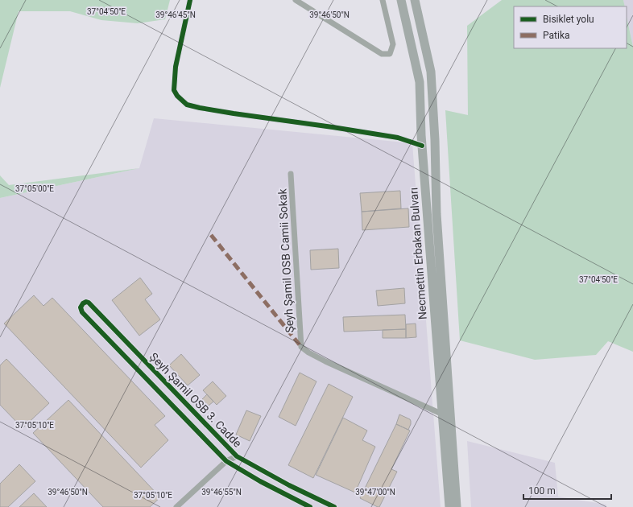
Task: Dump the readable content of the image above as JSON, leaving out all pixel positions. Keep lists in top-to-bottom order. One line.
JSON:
{"streets":{"main road":["Necmettin Erbakan Bulvarı"],"street":["Şeyh Şamil OSB Camii Sokak","Şeyh Şamil OSB 3. Cadde"]},"crossings":[["Necmettin Erbakan Bulvarı","Şeyh Şamil OSB Camii Sokak"]],"legend":["Bisiklet yolu","Patika"],"scale_bar":"100 m","coordinates":["37°04'50\"E","39°46'45\"N","39°46'50\"N","37°05'00\"E","37°05'10\"E","39°46'55\"N","39°47'00\"N"]}
